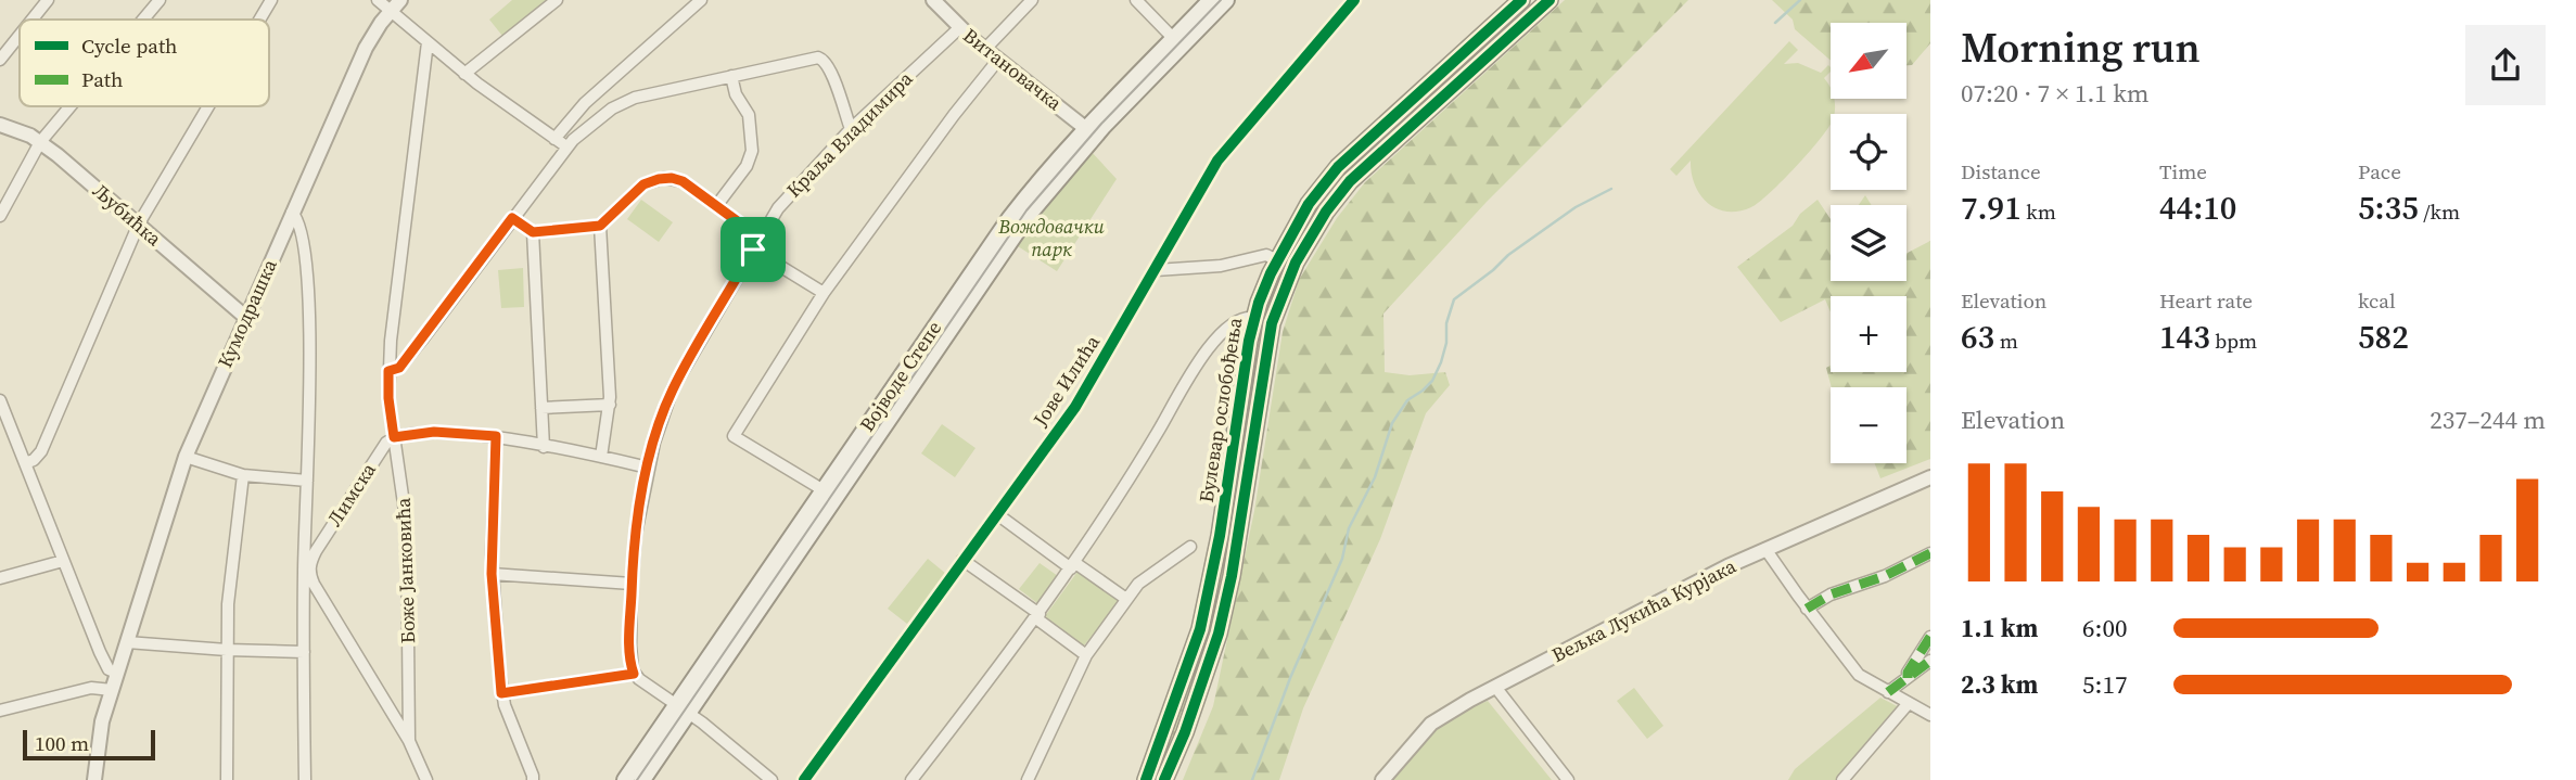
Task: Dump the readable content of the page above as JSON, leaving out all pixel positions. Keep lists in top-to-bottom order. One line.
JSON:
{"streets":{"main road":["Војводе Степе","Булевар ослобођења"],"street":["Витановачка","Краља Владимира","Љубићка","Кумодрашка","Јове Илића","Лимска","Боже Јанковића","Вељка Лукића Курјака"]},"crossings":[["Витановачка","Краља Владимира"],["Витановачка","Војводе Степе"],["Љубићка","Кумодрашка"],["Лимска","Боже Јанковића"]],"parks":["Вождовачки парк"],"legend":["Cycle path","Path"],"scale_bar":"100 m","north":"bottom left","page":{"heading":["Morning run","07:20 · 7 × 1.1 km"],"map_buttons":["+","−"],"stats":[["Distance","7.91 km"],["Time","44:10"],["Pace","5:35 /km"],["Elevation","63 m"],["Heart rate","143 bpm"],["kcal","582"]],"chart":["Elevation","237–244 m"],"list":[{"name":"1.1 km","note":"6:00"},{"name":"2.3 km","note":"5:17"}],"scale":"100 m"}}
